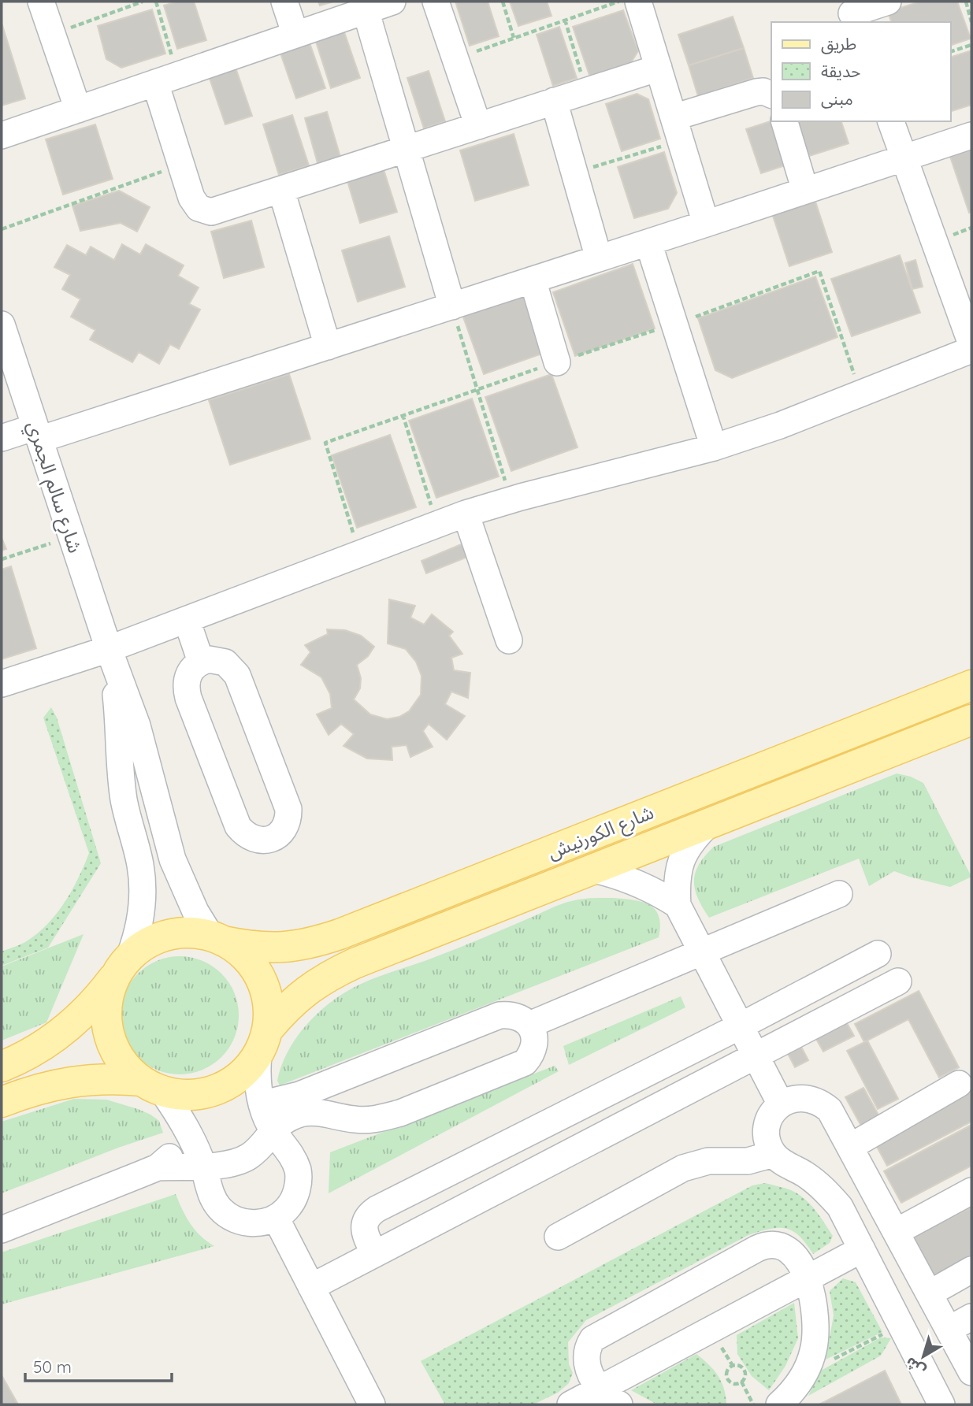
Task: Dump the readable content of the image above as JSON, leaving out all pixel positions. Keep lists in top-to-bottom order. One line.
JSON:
{"streets":{"main road":["شارع الكورنيش"],"street":["شارع سالم الجمري"]},"crossings":[["شارع سالم الجمري","شارع الكورنيش"]],"legend":["طريق","حديقة","مبنى"],"scale_bar":"50 m","north":"bottom left"}
